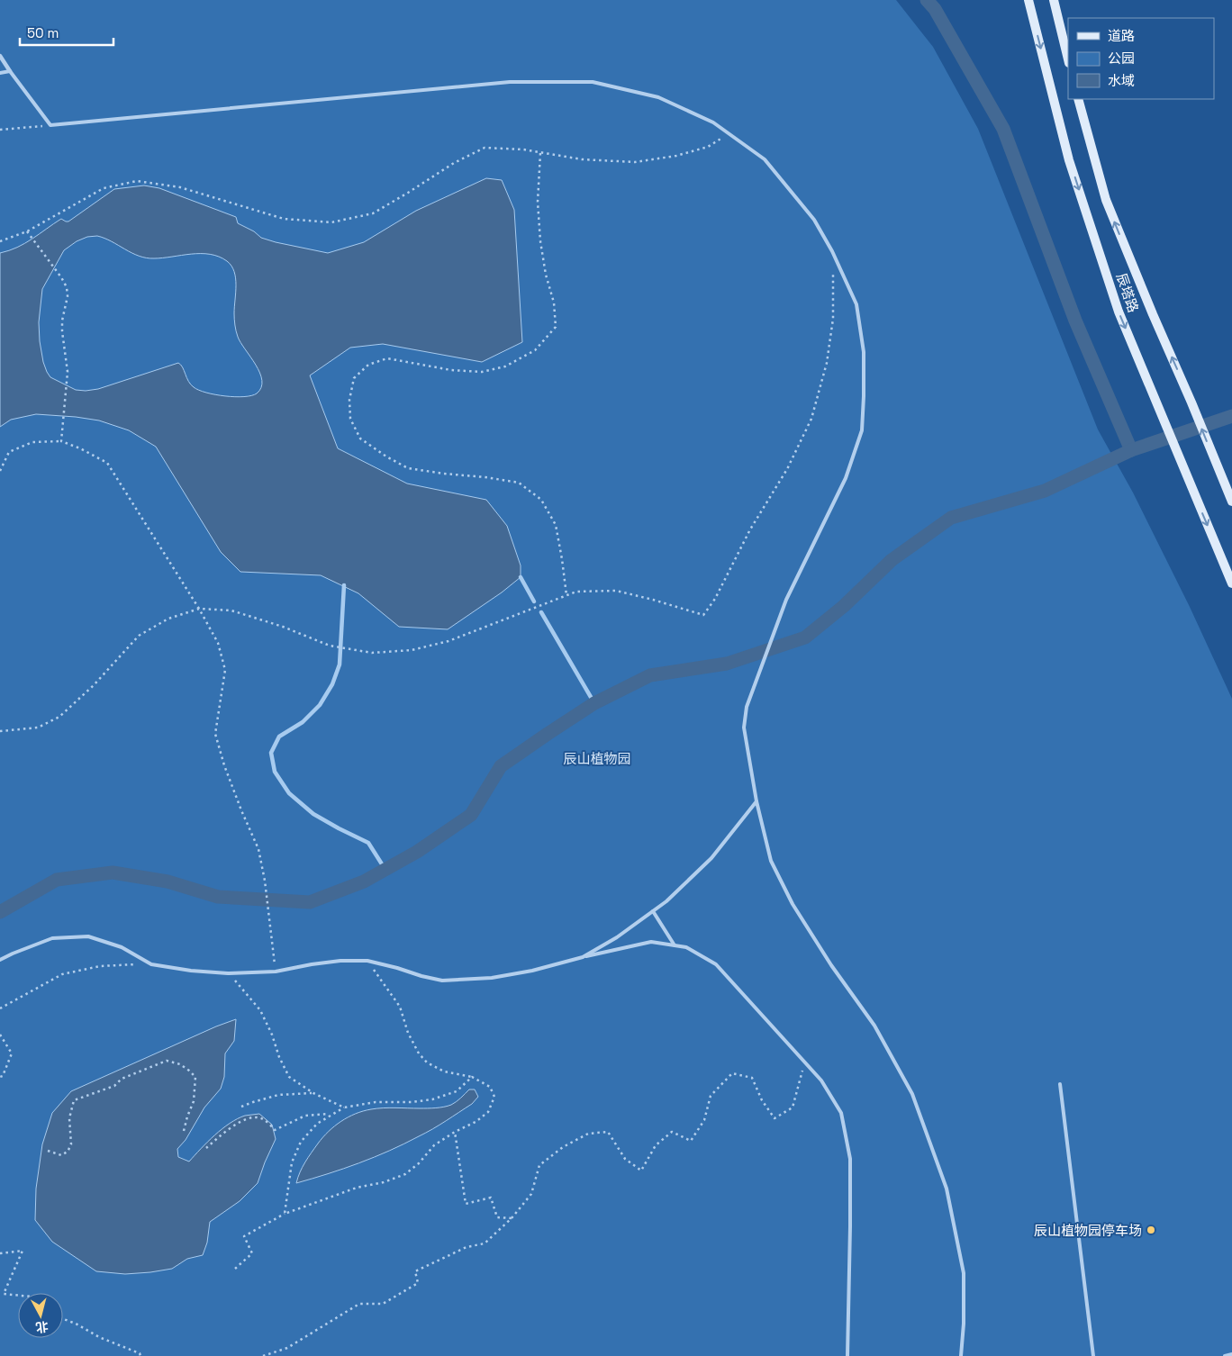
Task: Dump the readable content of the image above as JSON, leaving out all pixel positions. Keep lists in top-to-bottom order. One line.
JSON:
{"streets":{"main road":["辰塔路"]},"parks":["辰山植物园"],"places":["辰山植物园停车场"],"legend":["道路","公园","水域"],"scale_bar":"50 m","north":"bottom"}
